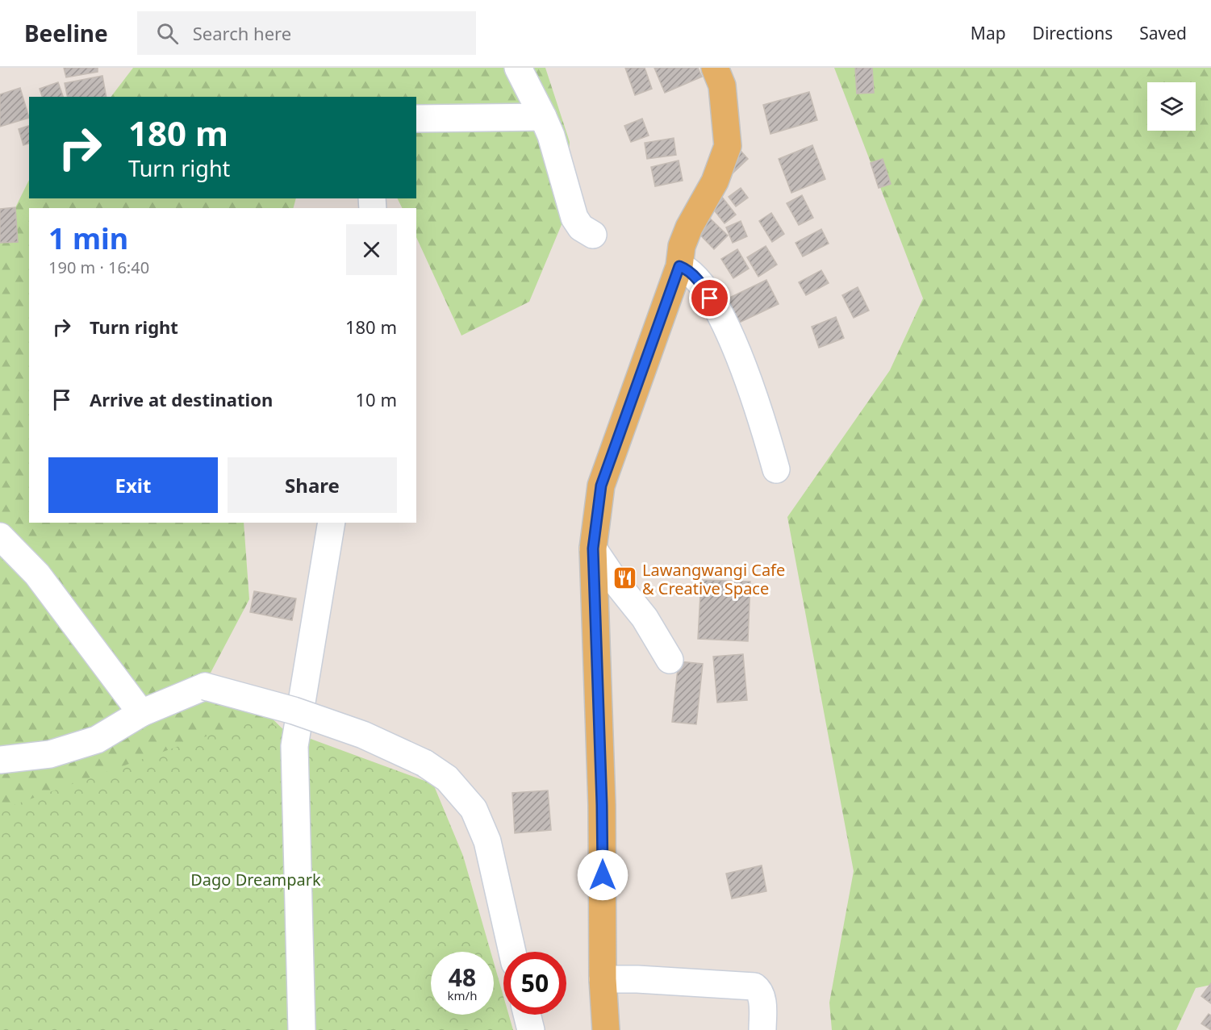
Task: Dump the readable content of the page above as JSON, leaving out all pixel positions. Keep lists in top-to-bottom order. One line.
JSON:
{"parks":["Dago Dreampark"],"places":{"restaurant":["Lawangwangi Cafe & Creative Space"]},"page":{"header":"Beeline","search":"Search here","nav":["Map","Directions","Saved"],"turn":["180 m","Turn right"],"heading":["1 min","190 m · 16:40"],"list":[{"name":"Turn right","value":"180 m"},{"name":"Arrive at destination","value":"10 m"}],"buttons":["Exit","Share"],"speed":"48 km/h","limit":"50"}}
